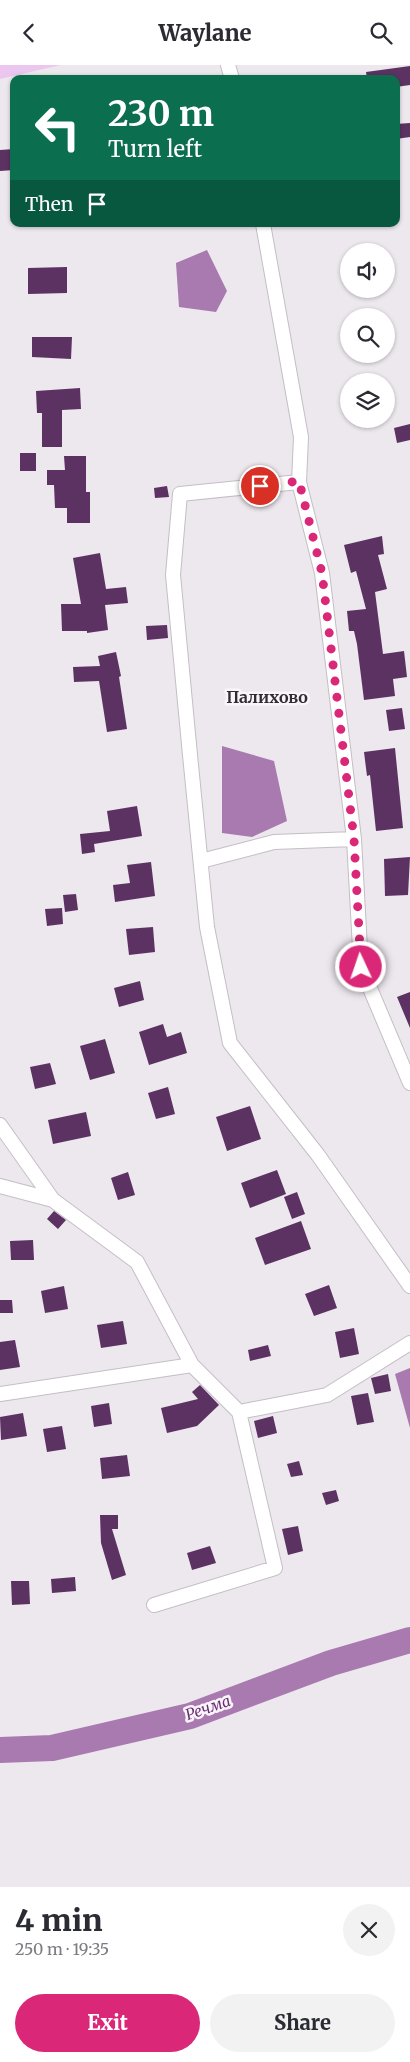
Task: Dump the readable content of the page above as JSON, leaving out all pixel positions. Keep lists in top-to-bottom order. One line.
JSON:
{"districts":["Палихово"],"water":["Речма"],"page":{"header":"Waylane","turn":["230 m","Turn left"],"then":"Then","heading":["4 min","250 m · 19:35"],"buttons":["Exit","Share"]}}
